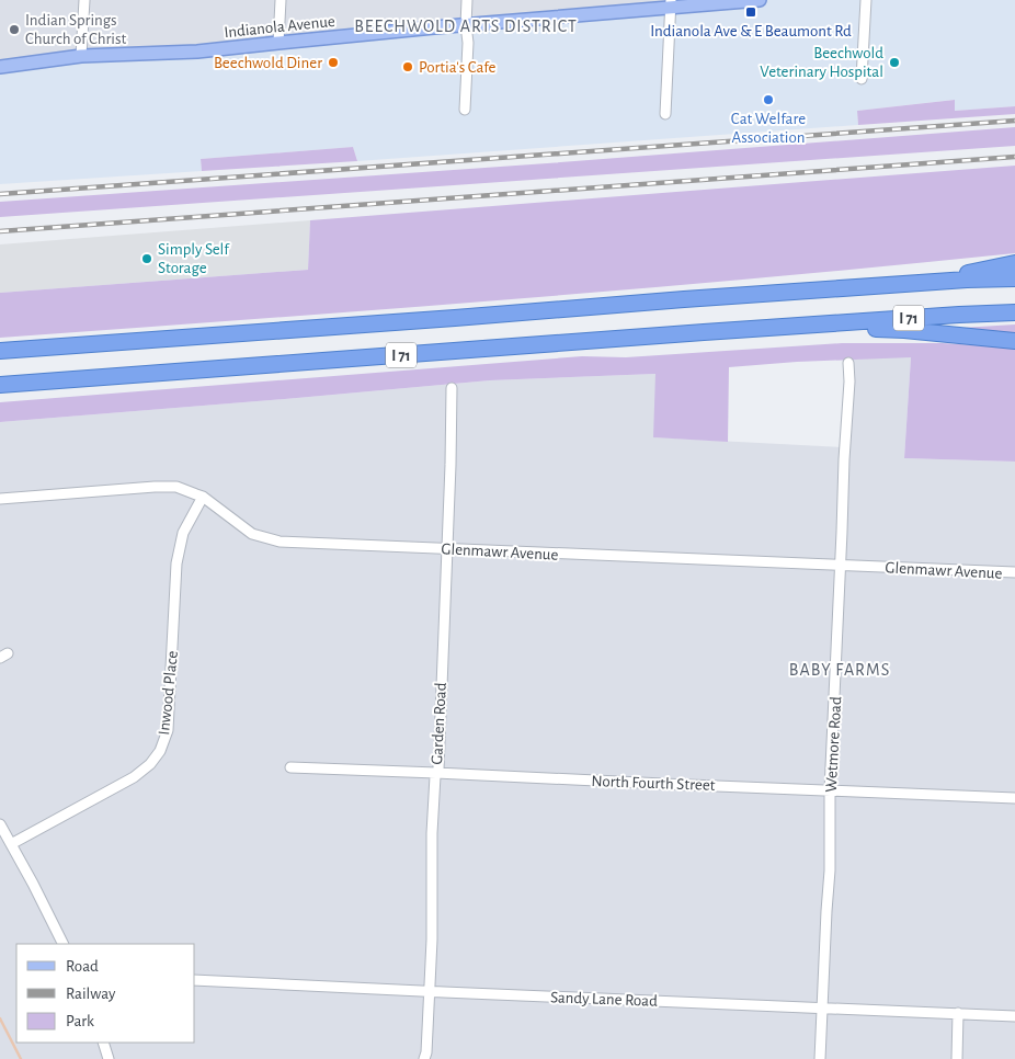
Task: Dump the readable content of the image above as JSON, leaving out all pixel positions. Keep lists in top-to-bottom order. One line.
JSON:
{"streets":{"highway":["I 71"],"main road":["Indianola Avenue"],"street":["Glenmawr Avenue","Inwood Place","Garden Road","Wetmore Road","North Fourth Street","Sandy Lane Road"]},"crossings":[["Glenmawr Avenue","Inwood Place"],["Glenmawr Avenue","Garden Road"],["Glenmawr Avenue","Wetmore Road"],["Garden Road","North Fourth Street"],["Garden Road","Sandy Lane Road"],["Wetmore Road","North Fourth Street"],["Wetmore Road","Sandy Lane Road"]],"districts":["BEECHWOLD ARTS DISTRICT","BABY FARMS"],"places":{"transit":["Indianola Ave & E Beaumont Rd"],"other":["Indian Springs Church of Christ","Beechwold Diner","Beechwold Veterinary Hospital","Portia's Cafe","Cat Welfare Association","Simply Self Storage"]},"legend":["Road","Railway","Park"]}
